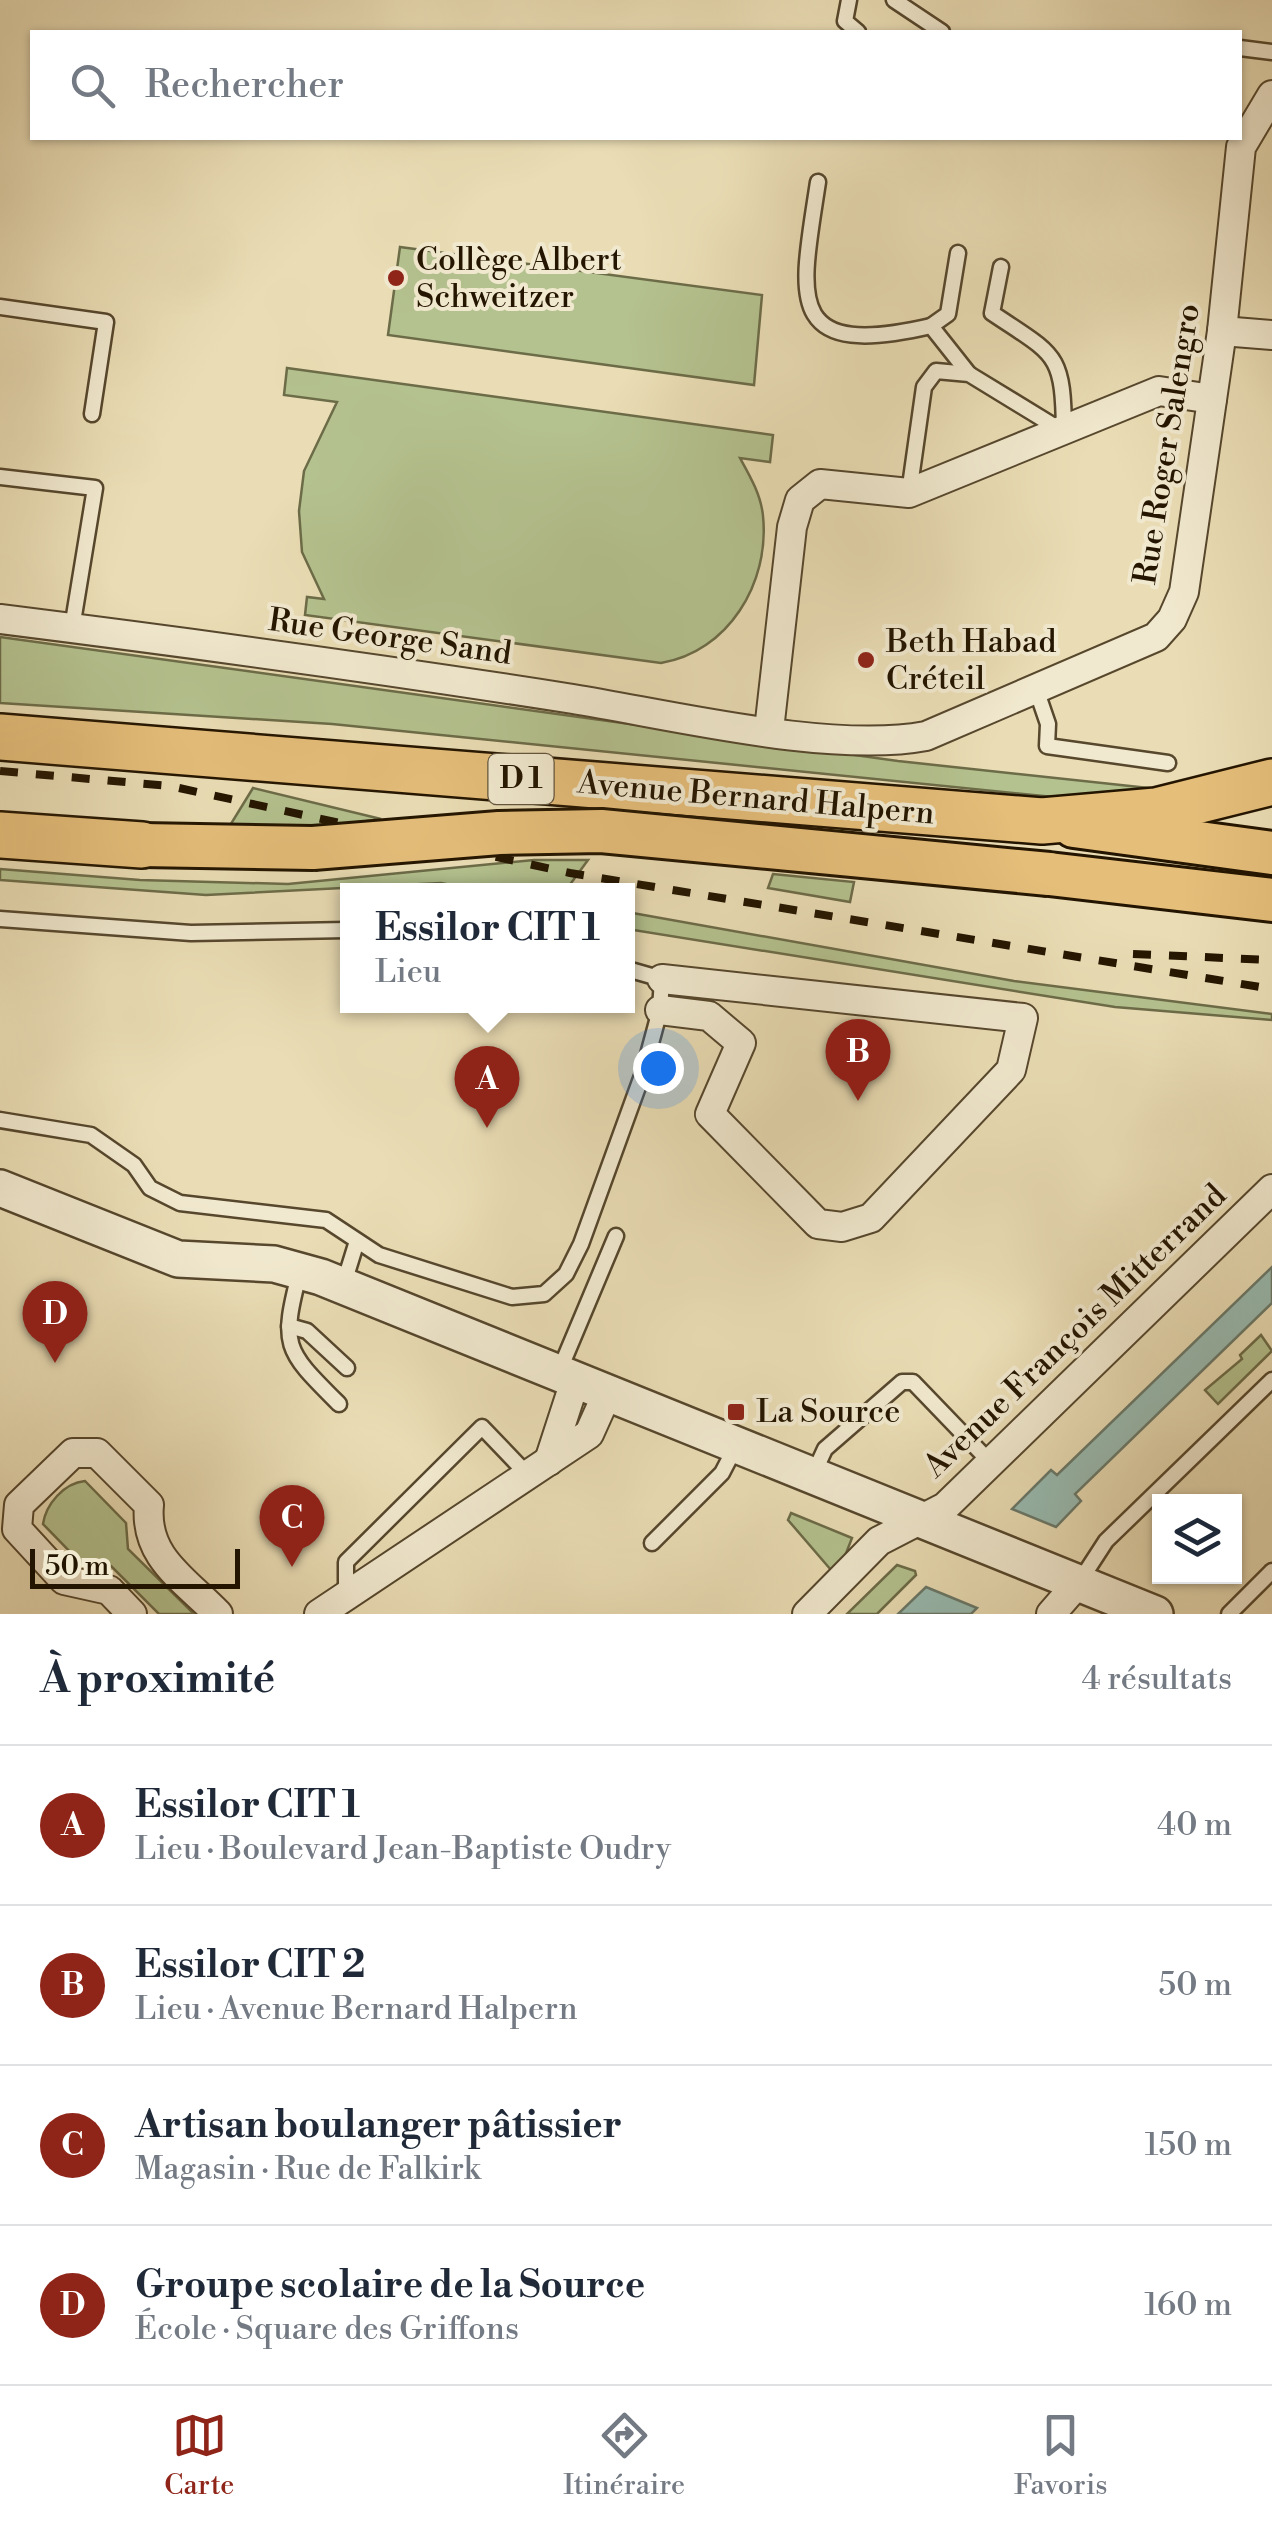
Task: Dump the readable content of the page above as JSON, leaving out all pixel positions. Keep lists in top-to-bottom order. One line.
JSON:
{"streets":{"highway":["D 1","Avenue Bernard Halpern"],"street":["Rue Roger Salengro","Rue George Sand","Avenue François Mitterrand"]},"crossings":[["Rue Roger Salengro","Rue George Sand"]],"places":{"other":["Collège Albert Schweitzer","Beth Habad Créteil"],"transit":["La Source"]},"scale_bar":"50 m","page":{"search":"Rechercher","popup":["Essilor CIT 1","Lieu"],"pins":["B","A","D","C"],"scale":"50 m","heading":["À proximité","4 résultats"],"list":[{"mark":"A","name":"Essilor CIT 1","note":"Lieu · Boulevard Jean-Baptiste Oudry","value":"40 m"},{"mark":"B","name":"Essilor CIT 2","note":"Lieu · Avenue Bernard Halpern","value":"50 m"},{"mark":"C","name":"Artisan boulanger pâtissier","note":"Magasin · Rue de Falkirk","value":"150 m"},{"mark":"D","name":"Groupe scolaire de la Source","note":"École · Square des Griffons","value":"160 m"}],"nav":["Carte","Itinéraire","Favoris"]}}
